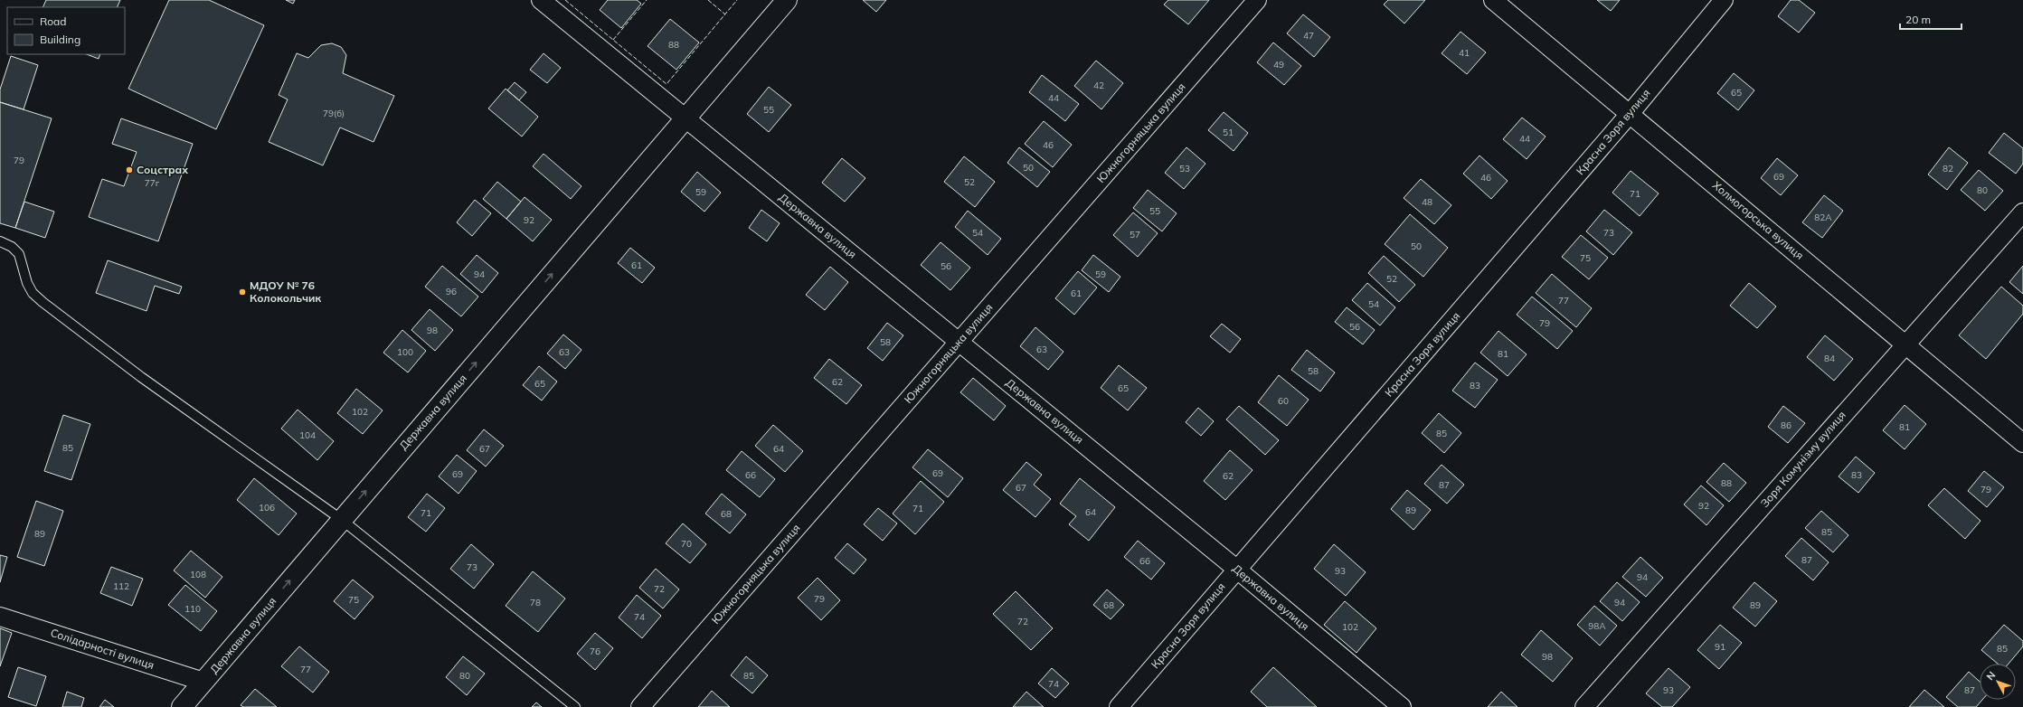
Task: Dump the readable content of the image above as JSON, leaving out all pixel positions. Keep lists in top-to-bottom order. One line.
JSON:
{"streets":{"main road":["Державна вулиця"],"street":["Красна Зоря вулиця","Южногорняцька вулиця","Холмогорська вулиця","Зоря Комунізму вулиця","Солідарності вулиця"]},"crossings":[["Красна Зоря вулиця","Холмогорська вулиця"],["Красна Зоря вулиця","Державна вулиця"],["Южногорняцька вулиця","Державна вулиця"],["Холмогорська вулиця","Зоря Комунізму вулиця"],["Державна вулиця","Солідарності вулиця"]],"one_way":["Державна вулиця"],"places":["Соцстрах","МДОУ № 76 Колокольчик"],"house_numbers":["47","88","41","49","42","65","44","55","79(б)","51","44","46","79","50","53","82","69","46","52","77г","80","59","71","48","55","82А","92","54","73","57","50","75","61","56","94","59","52","96","61","77","54","79","56","98","58","63","100","63","81","84","58","62","65","83","65","60","102","86","81","85","104","85","67","64","69","69","66","83","62","88","87","67","79","92","106","71","89","64","71","68","85","89","70","87","66","73","93","108","94","112","72","79","75","78","94","68","89","110","74","72","98А","102","91","85","76","98","77","80","85","74","93","87"],"legend":["Road","Building"],"scale_bar":"20 m","north":"top left"}
